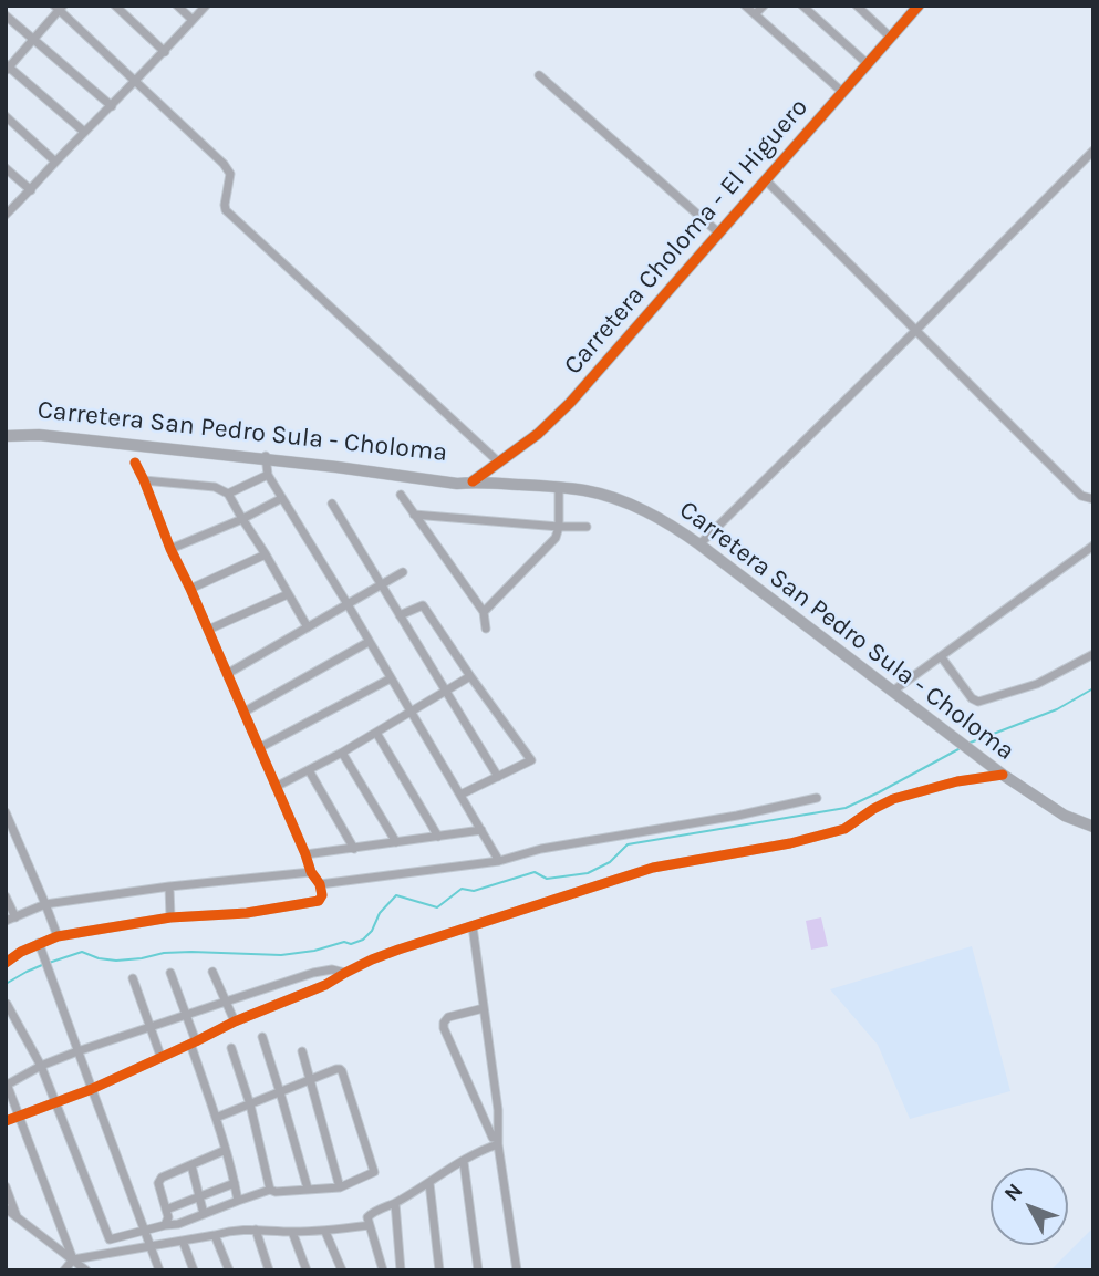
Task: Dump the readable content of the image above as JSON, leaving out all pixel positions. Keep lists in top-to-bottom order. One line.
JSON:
{"streets":{"main road":["Carretera Choloma - El Higuero","Carretera San Pedro Sula - Choloma"]},"crossings":[["Carretera Choloma - El Higuero","Carretera San Pedro Sula - Choloma"]],"north":"top left"}
